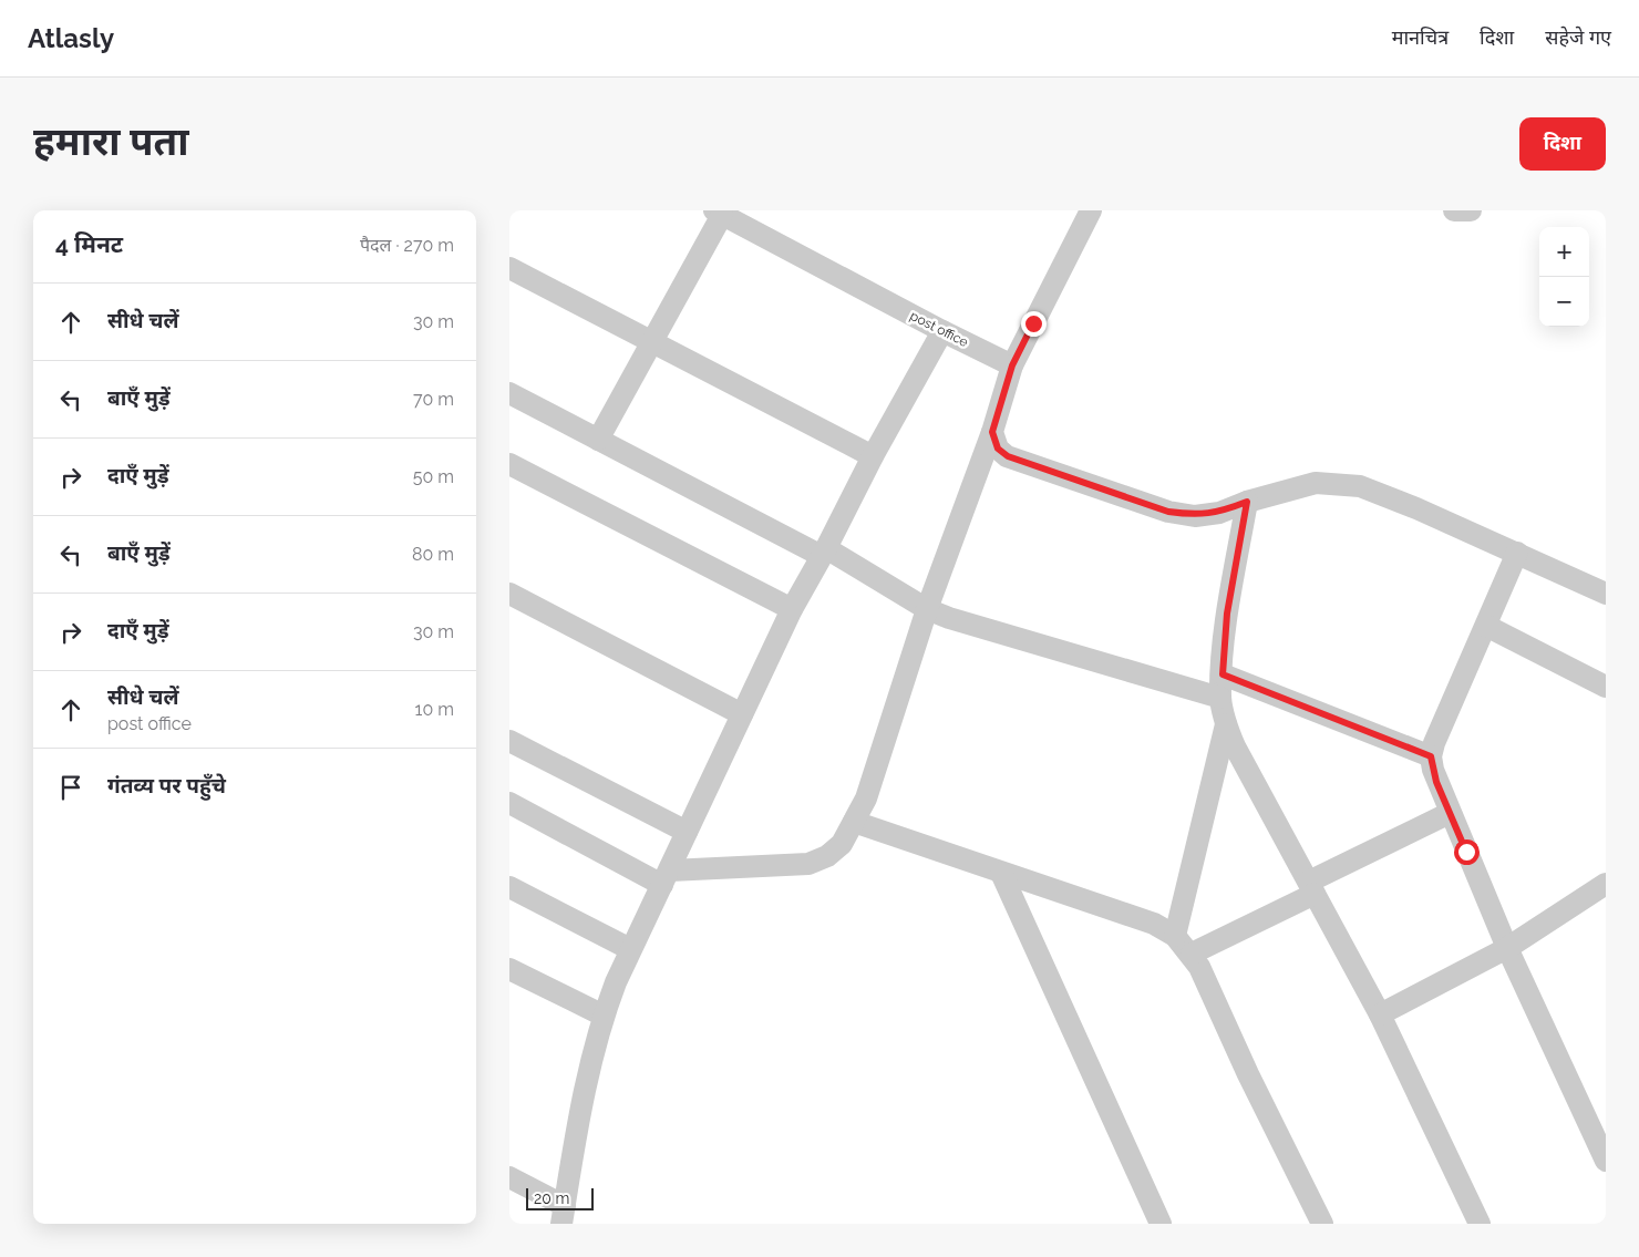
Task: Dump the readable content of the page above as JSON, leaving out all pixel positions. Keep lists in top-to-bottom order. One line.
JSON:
{"streets":{"street":["post office"]},"scale_bar":"20 m","page":{"header":"Atlasly","nav":["मानचित्र","दिशा","सहेजे गए"],"buttons":"दिशा","title":"हमारा पता","heading":["4 मिनट","पैदल · 270 m"],"map_buttons":["+","−"],"list":[["सीधे चलें","30 m"],["बाएँ मुड़ें","70 m"],["दाएँ मुड़ें","50 m"],["बाएँ मुड़ें","80 m"],["दाएँ मुड़ें","30 m"],["सीधे चलें","post office","10 m"],"गंतव्य पर पहुँचे"],"scale":"20 m"}}
